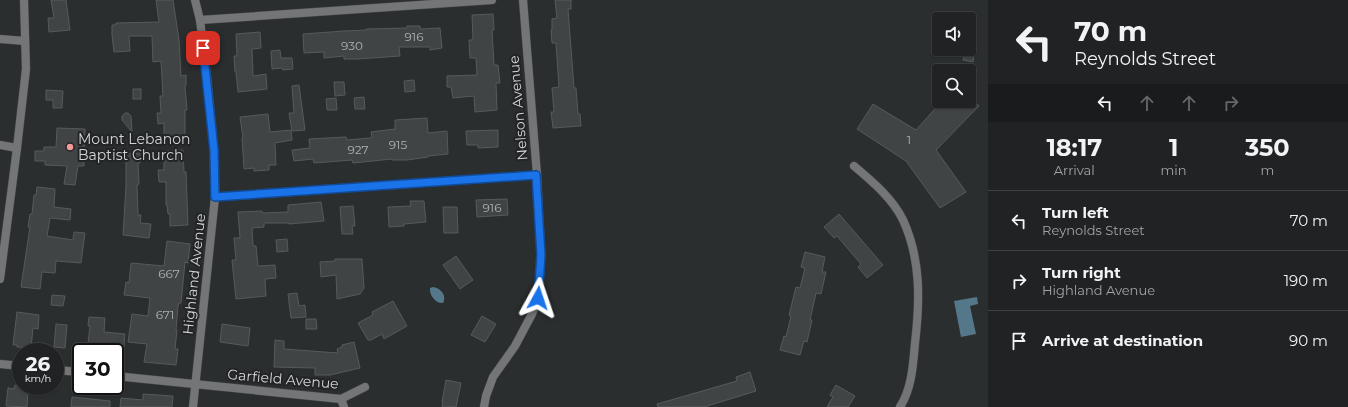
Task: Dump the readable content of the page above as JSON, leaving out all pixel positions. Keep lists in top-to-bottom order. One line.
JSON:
{"streets":{"street":["Nelson Avenue","Highland Avenue","Garfield Avenue"]},"crossings":[["Highland Avenue","Garfield Avenue"]],"places":["Mount Lebanon Baptist Church"],"house_numbers":["916","930","1","915","927","916","667","671"],"page":{"turn":["70 m","Reynolds Street"],"eta":["18:17","Arrival","1","min","350","m"],"list":[{"name":"Turn left","note":"Reynolds Street","value":"70 m"},{"name":"Turn right","note":"Highland Avenue","value":"190 m"},{"name":"Arrive at destination","value":"90 m"}],"speed":"26 km/h","limit":"30"}}
